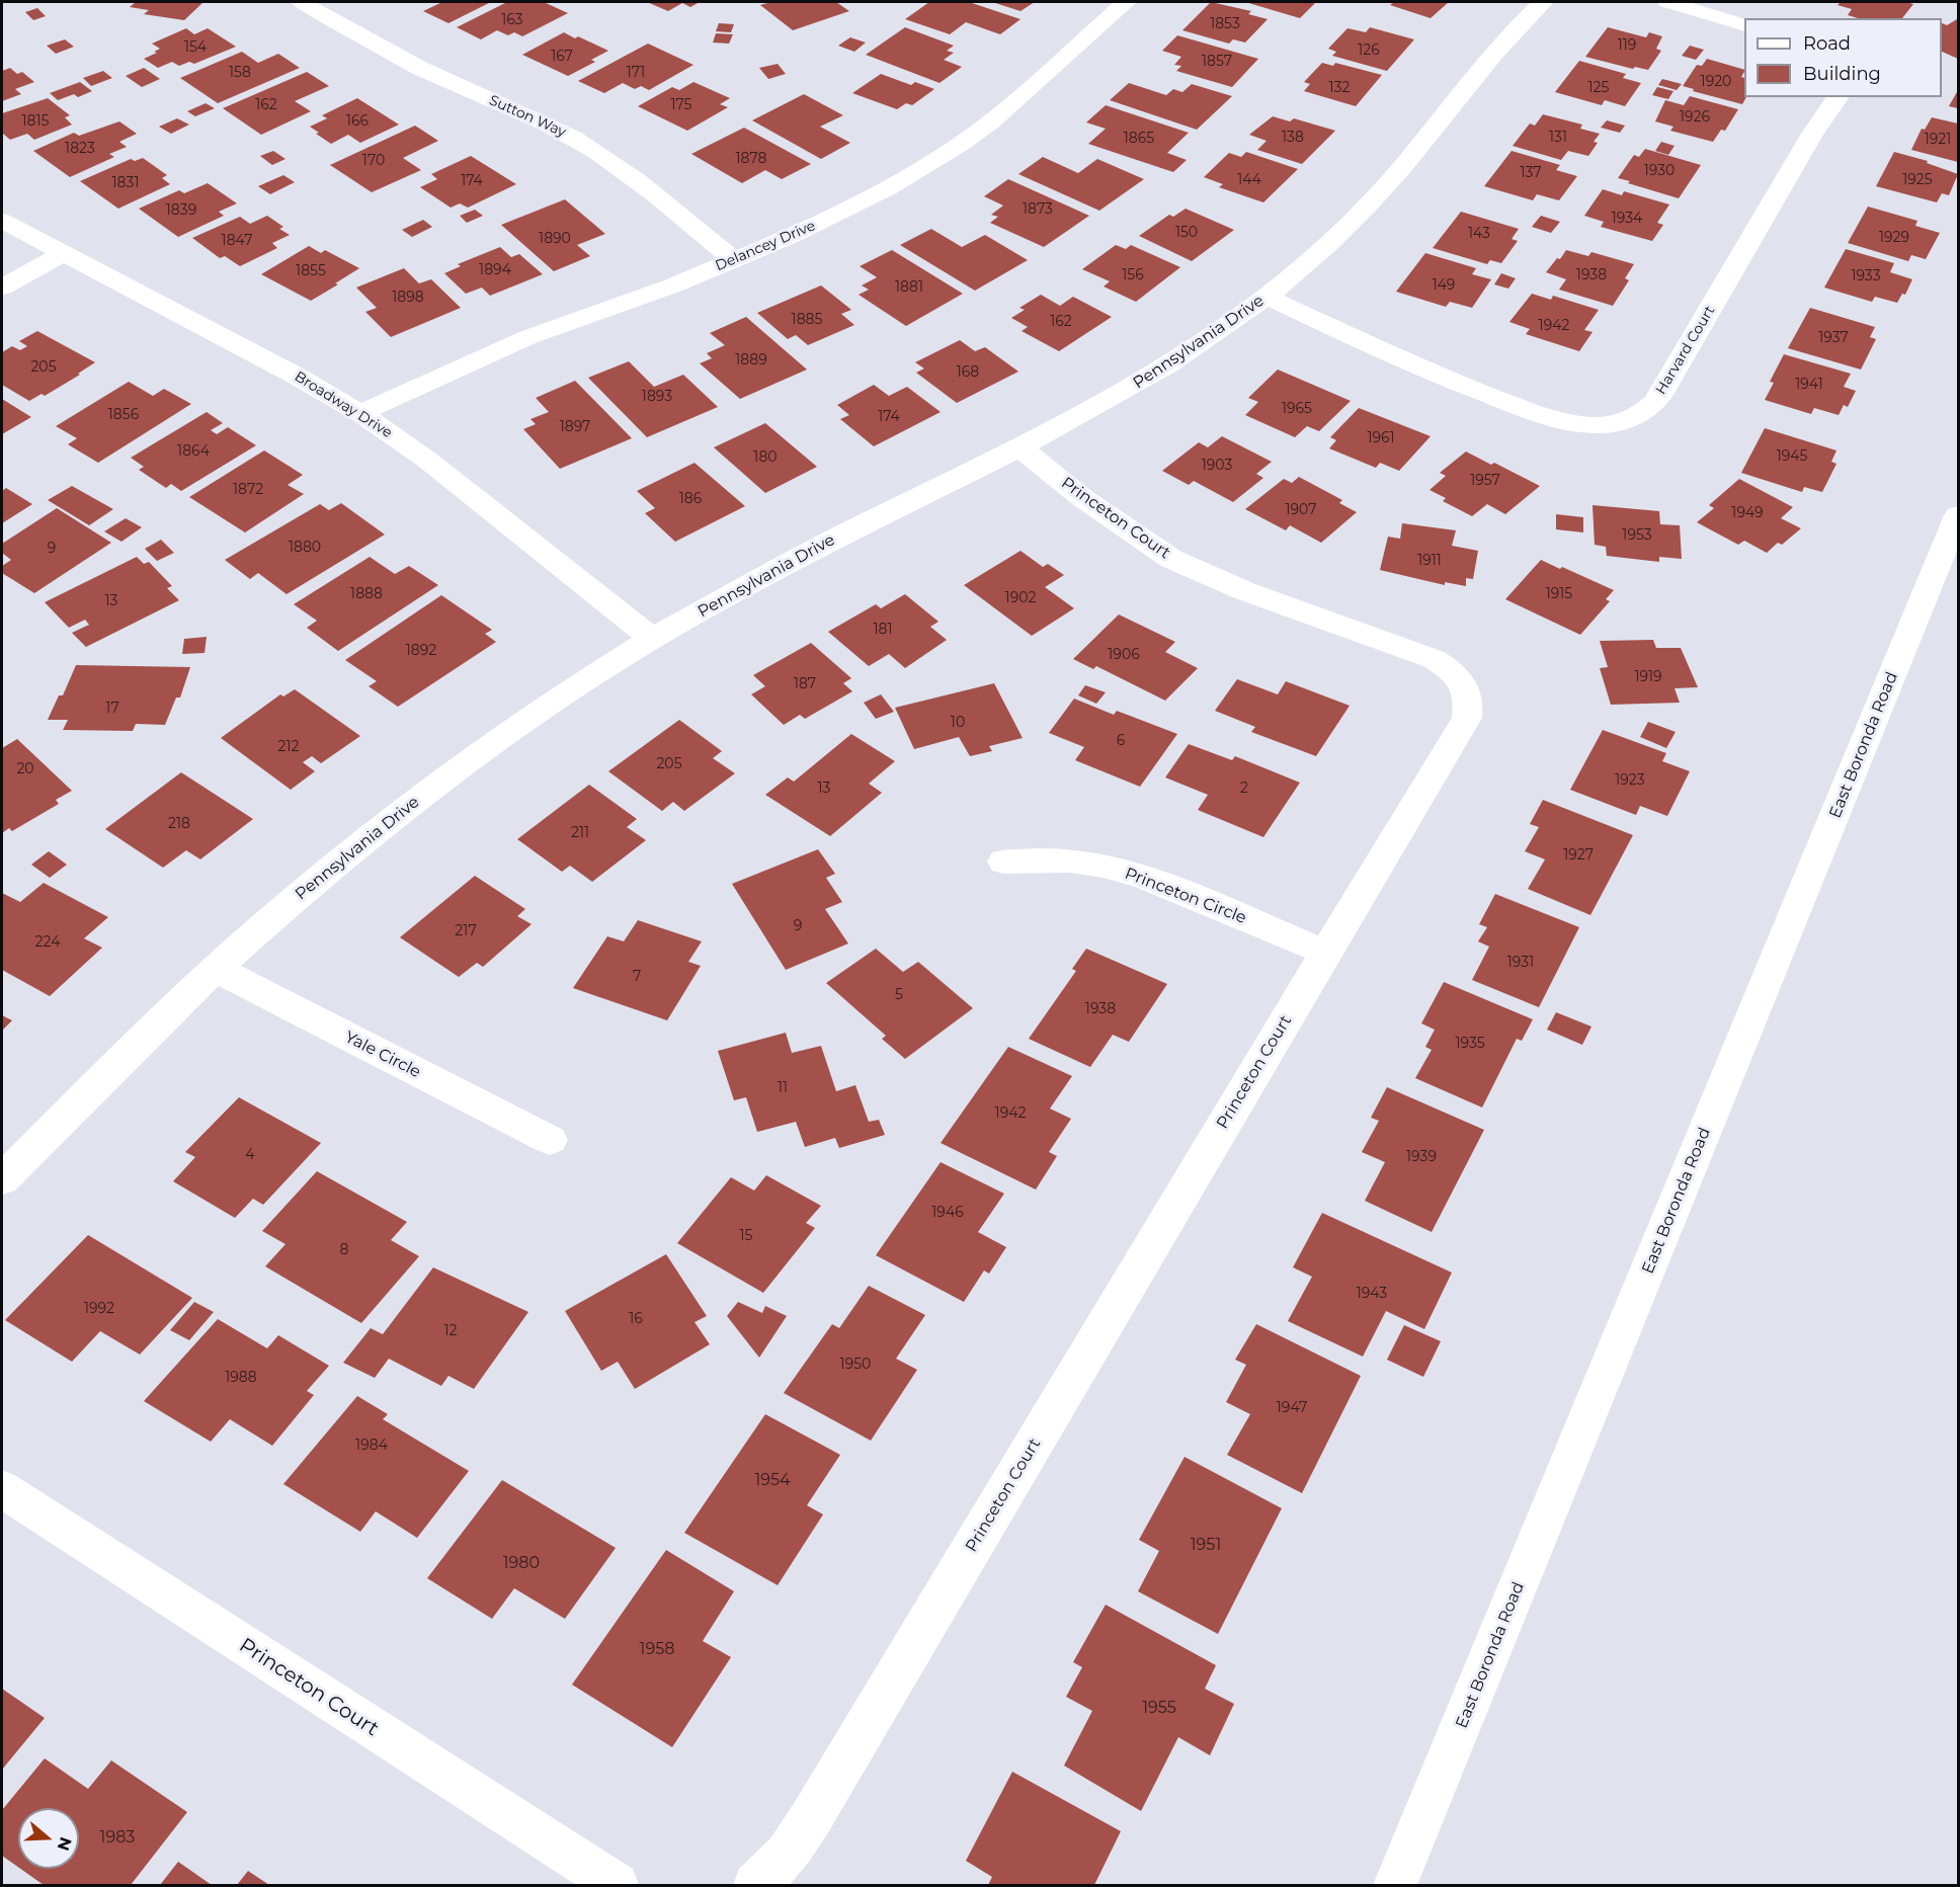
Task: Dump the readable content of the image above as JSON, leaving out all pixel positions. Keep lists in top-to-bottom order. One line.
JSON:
{"streets":{"street":["Sutton Way","Delancey Drive","Pennsylvania Drive","Harvard Court","Broadway Drive","Princeton Court","East Boronda Road","Princeton Circle","Yale Circle"]},"crossings":[["Sutton Way","Delancey Drive"],["Delancey Drive","Broadway Drive"],["Pennsylvania Drive","Harvard Court"],["Pennsylvania Drive","Broadway Drive"],["Pennsylvania Drive","Princeton Court"],["Pennsylvania Drive","Yale Circle"],["Princeton Court","Princeton Circle"]],"house_numbers":["163","1853","119","154","126","167","1857","158","171","1920","132","125","162","175","1926","1815","166","138","131","1865","1921","1823","1878","170","1930","137","144","1925","174","1831","1873","1839","1934","150","143","1929","1890","1847","1894","1855","156","1938","1933","149","1881","1898","1885","162","1942","1937","1889","205","168","1941","1893","1965","1856","174","1897","1961","1864","1945","180","1903","1957","1872","186","1907","1949","1953","1880","9","1911","1888","1915","1902","13","181","1892","1906","1919","187","17","10","6","212","205","20","1923","13","2","218","211","1927","9","217","224","1931","7","5","1938","1935","11","1942","4","1939","1946","15","8","1943","1992","16","12","1950","1988","1947","1984","1954","1951","1980","1958","1955","1983"],"legend":["Road","Building"],"north":"right"}
